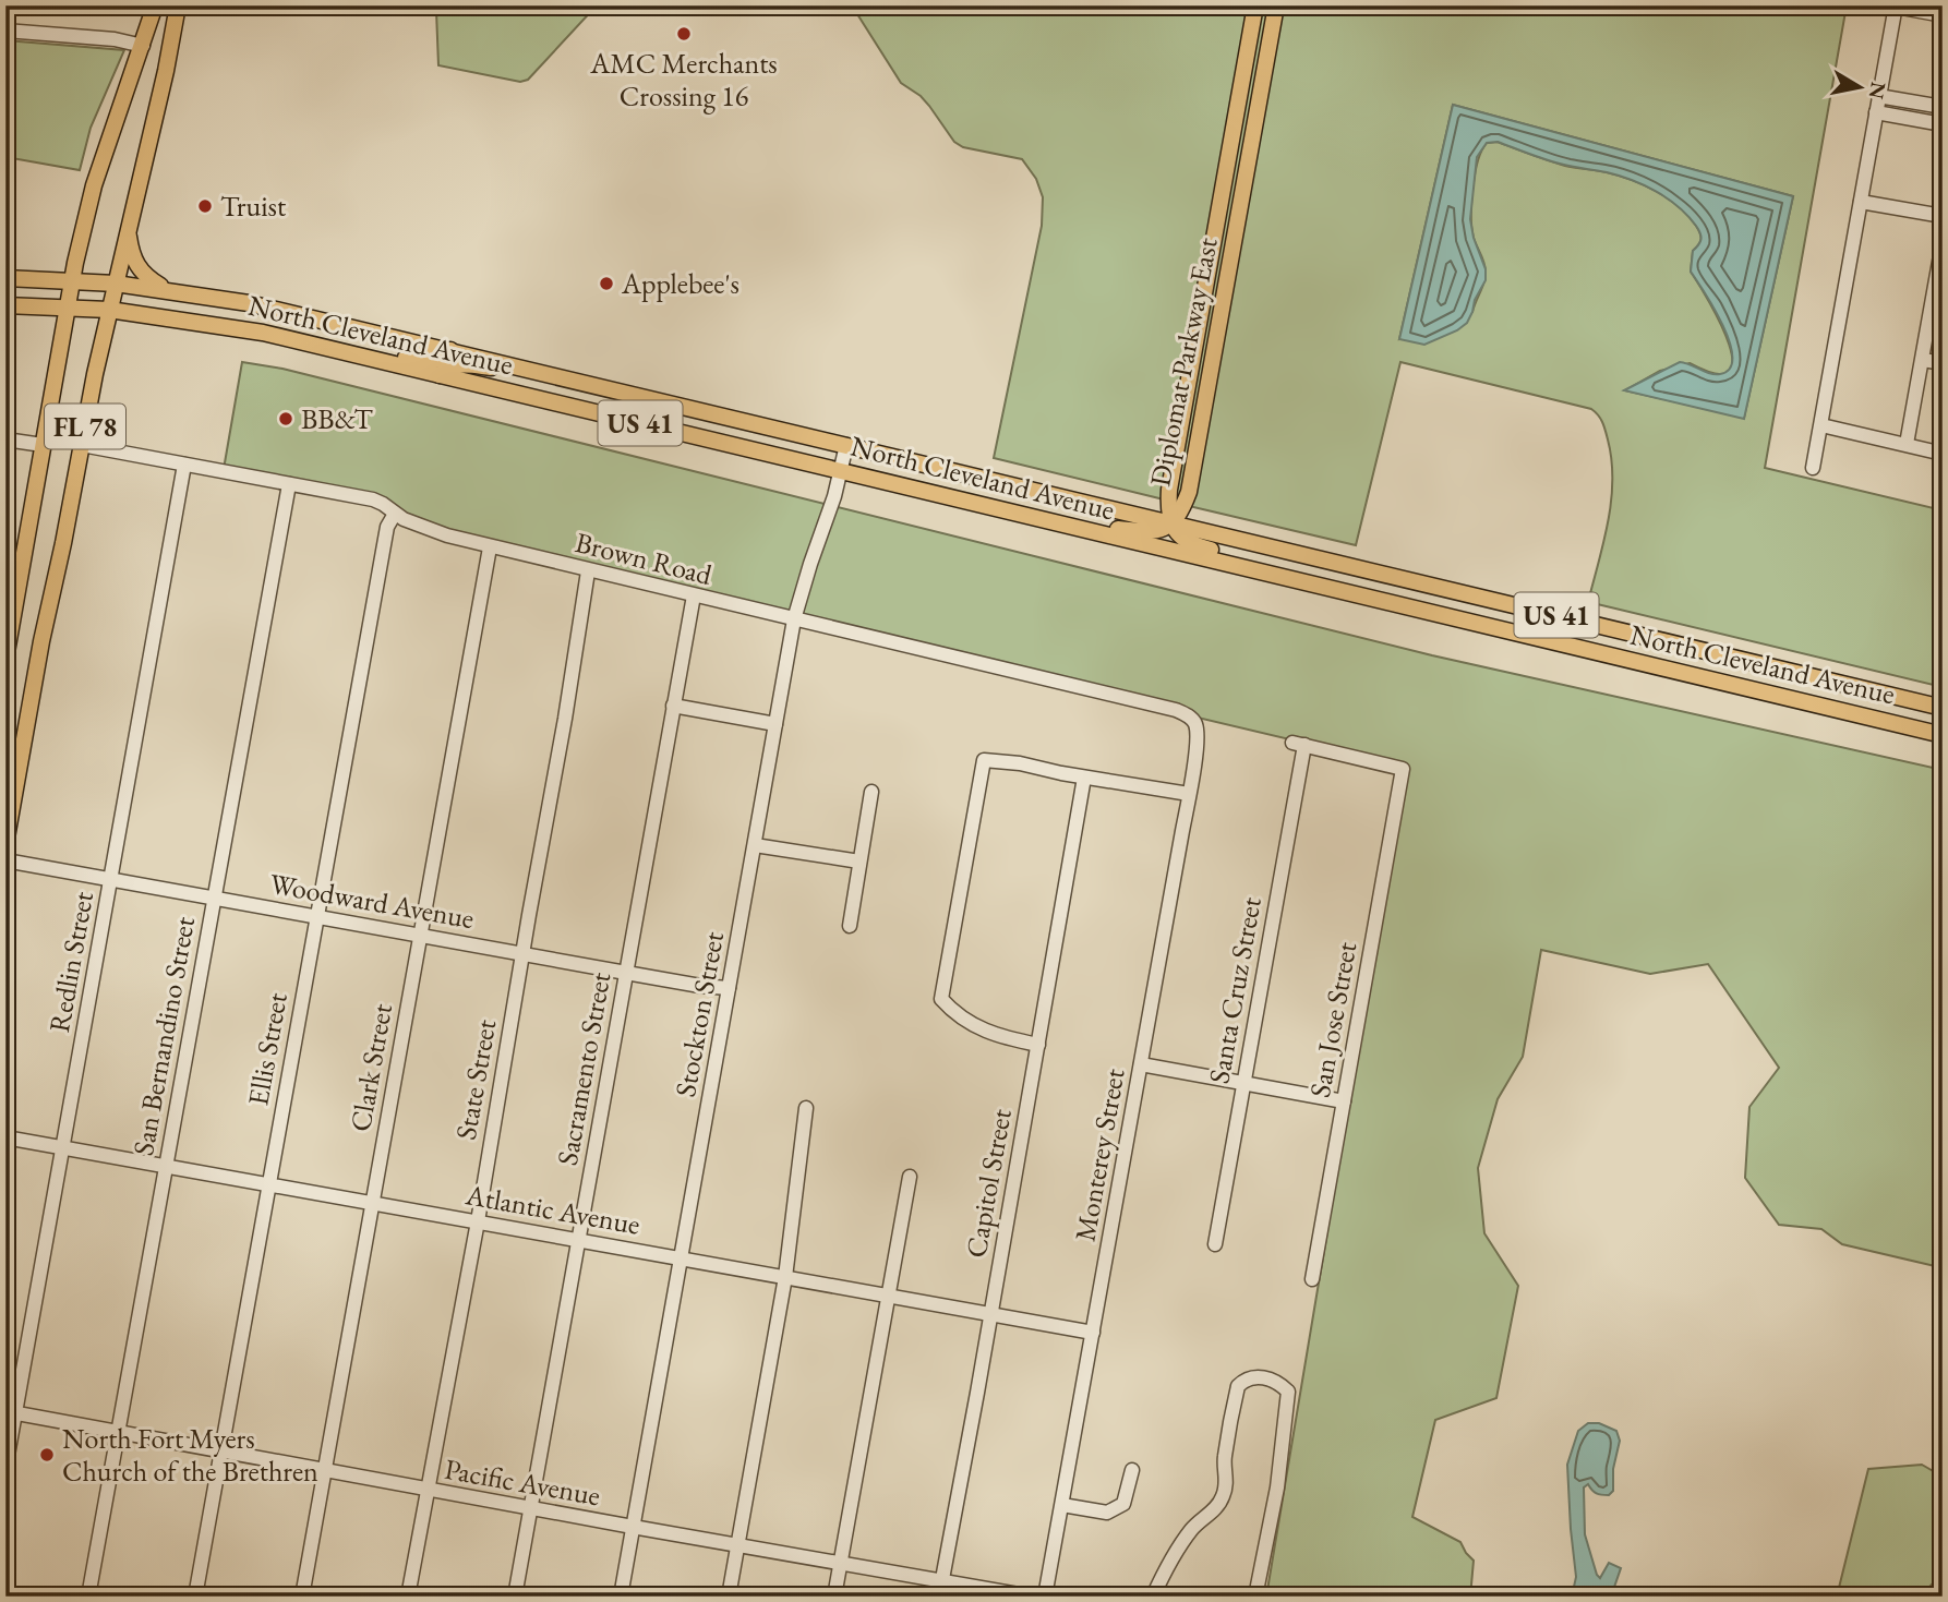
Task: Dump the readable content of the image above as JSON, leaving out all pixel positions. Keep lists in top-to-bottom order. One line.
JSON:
{"streets":{"main road":["North Cleveland Avenue","Diplomat Parkway East","US 41","FL 78"],"street":["Brown Road","Woodward Avenue","Redlin Street","Santa Cruz Street","Stockton Street","San Jose Street","San Bernandino Street","Ellis Street","Clark Street","Sacramento Street","State Street","Monterey Street","Capitol Street","Atlantic Avenue","Pacific Avenue"]},"crossings":[["North Cleveland Avenue","Diplomat Parkway East"],["North Cleveland Avenue","FL 78"],["North Cleveland Avenue","Stockton Street"],["FL 78","Brown Road"],["Brown Road","Redlin Street"],["Brown Road","Stockton Street"],["Brown Road","San Bernandino Street"],["Brown Road","Ellis Street"],["Brown Road","Clark Street"],["Brown Road","Sacramento Street"],["Brown Road","State Street"],["Brown Road","Monterey Street"],["Woodward Avenue","Redlin Street"],["Woodward Avenue","Stockton Street"],["Woodward Avenue","San Bernandino Street"],["Woodward Avenue","Ellis Street"],["Woodward Avenue","Clark Street"],["Woodward Avenue","Sacramento Street"],["Woodward Avenue","State Street"],["Redlin Street","Atlantic Avenue"],["Redlin Street","Pacific Avenue"],["Santa Cruz Street","San Jose Street"],["Stockton Street","Atlantic Avenue"],["Stockton Street","Pacific Avenue"],["San Bernandino Street","Atlantic Avenue"],["San Bernandino Street","Pacific Avenue"],["Ellis Street","Atlantic Avenue"],["Ellis Street","Pacific Avenue"],["Clark Street","Atlantic Avenue"],["Clark Street","Pacific Avenue"],["Sacramento Street","Atlantic Avenue"],["Sacramento Street","Pacific Avenue"],["State Street","Atlantic Avenue"],["State Street","Pacific Avenue"],["Monterey Street","Atlantic Avenue"],["Capitol Street","Atlantic Avenue"],["Capitol Street","Pacific Avenue"]],"places":["AMC Merchants Crossing 16","Truist","Applebee's","BB&T","North Fort Myers Church of the Brethren"],"north":"right"}
